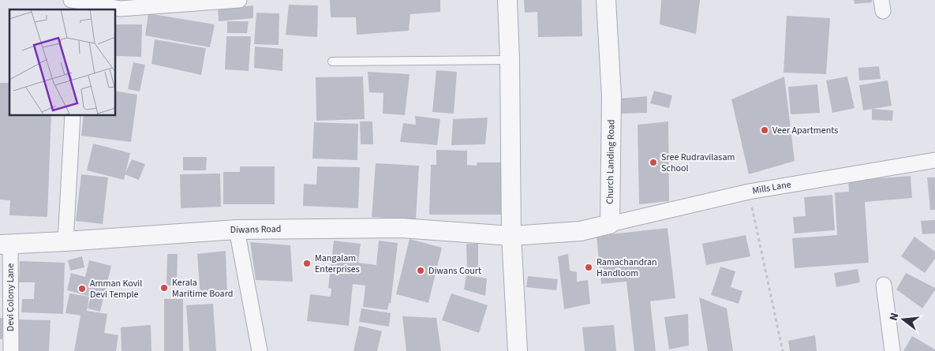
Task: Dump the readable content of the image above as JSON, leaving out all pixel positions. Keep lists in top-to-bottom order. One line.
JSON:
{"streets":{"street":["Church Landing Road","Mills Lane","Diwans Road","Devi Colony Lane"]},"crossings":[["Church Landing Road","Mills Lane"],["Diwans Road","Devi Colony Lane"]],"places":["Veer Apartments","Sree Rudravilasam School","Mangalam Enterprises","Ramachandran Handloom","Diwans Court","Kerala Maritime Board","Amman Kovil Devi Temple"],"north":"left"}
